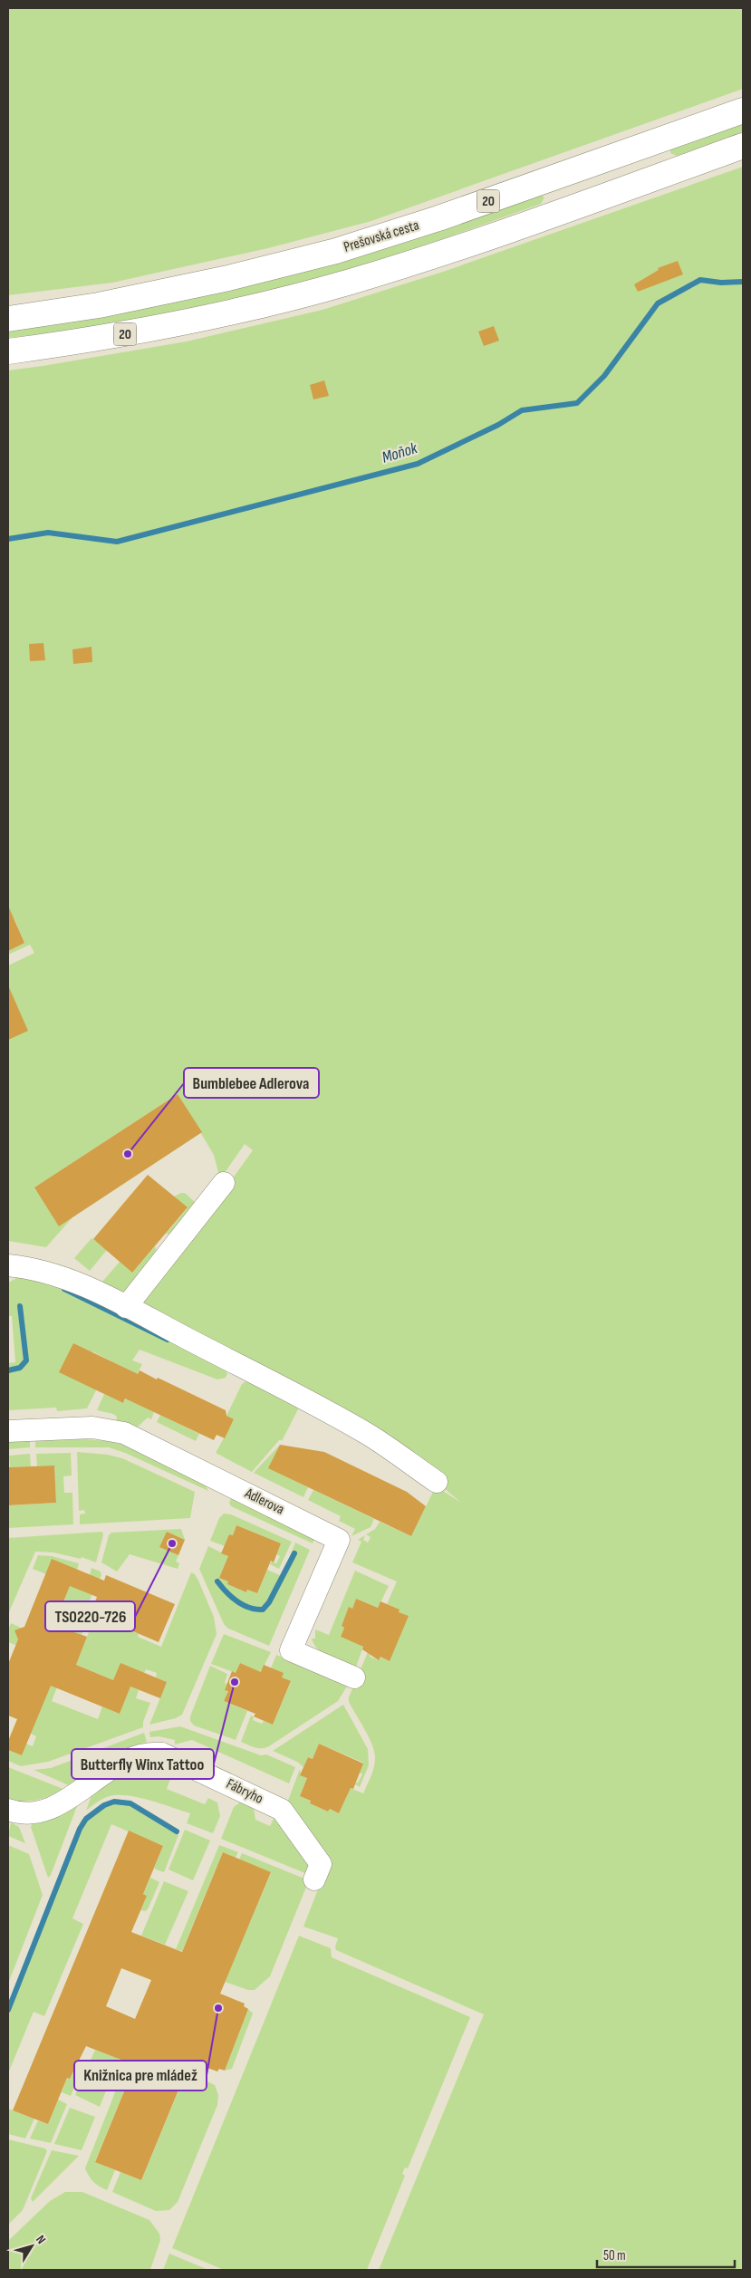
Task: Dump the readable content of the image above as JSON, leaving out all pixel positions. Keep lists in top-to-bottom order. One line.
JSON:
{"streets":{"highway":["20","Prešovská cesta"],"street":["Adlerova","Fábryho"]},"water":["Moňok"],"places":["Bumblebee Adlerova","TS0220-726","Butterfly Winx Tattoo","Knižnica pre mládež"],"scale_bar":"50 m","north":"top right"}
